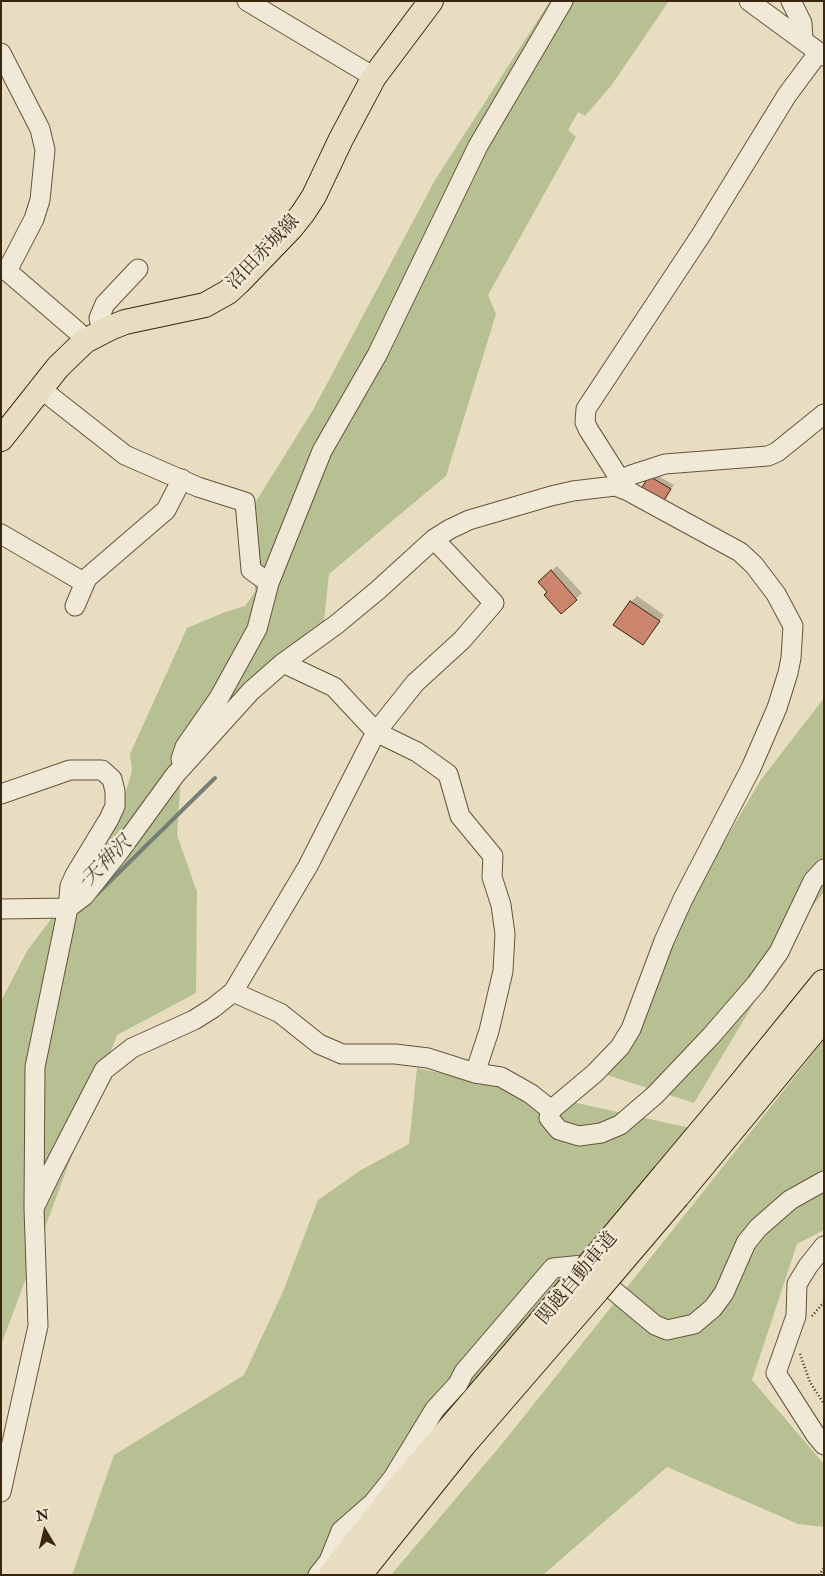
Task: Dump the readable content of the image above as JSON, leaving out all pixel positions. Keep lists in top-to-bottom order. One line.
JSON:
{"streets":{"highway":["関越自動車道"],"main road":["沼田赤城線"]},"water":["天神沢"],"north":"top"}
